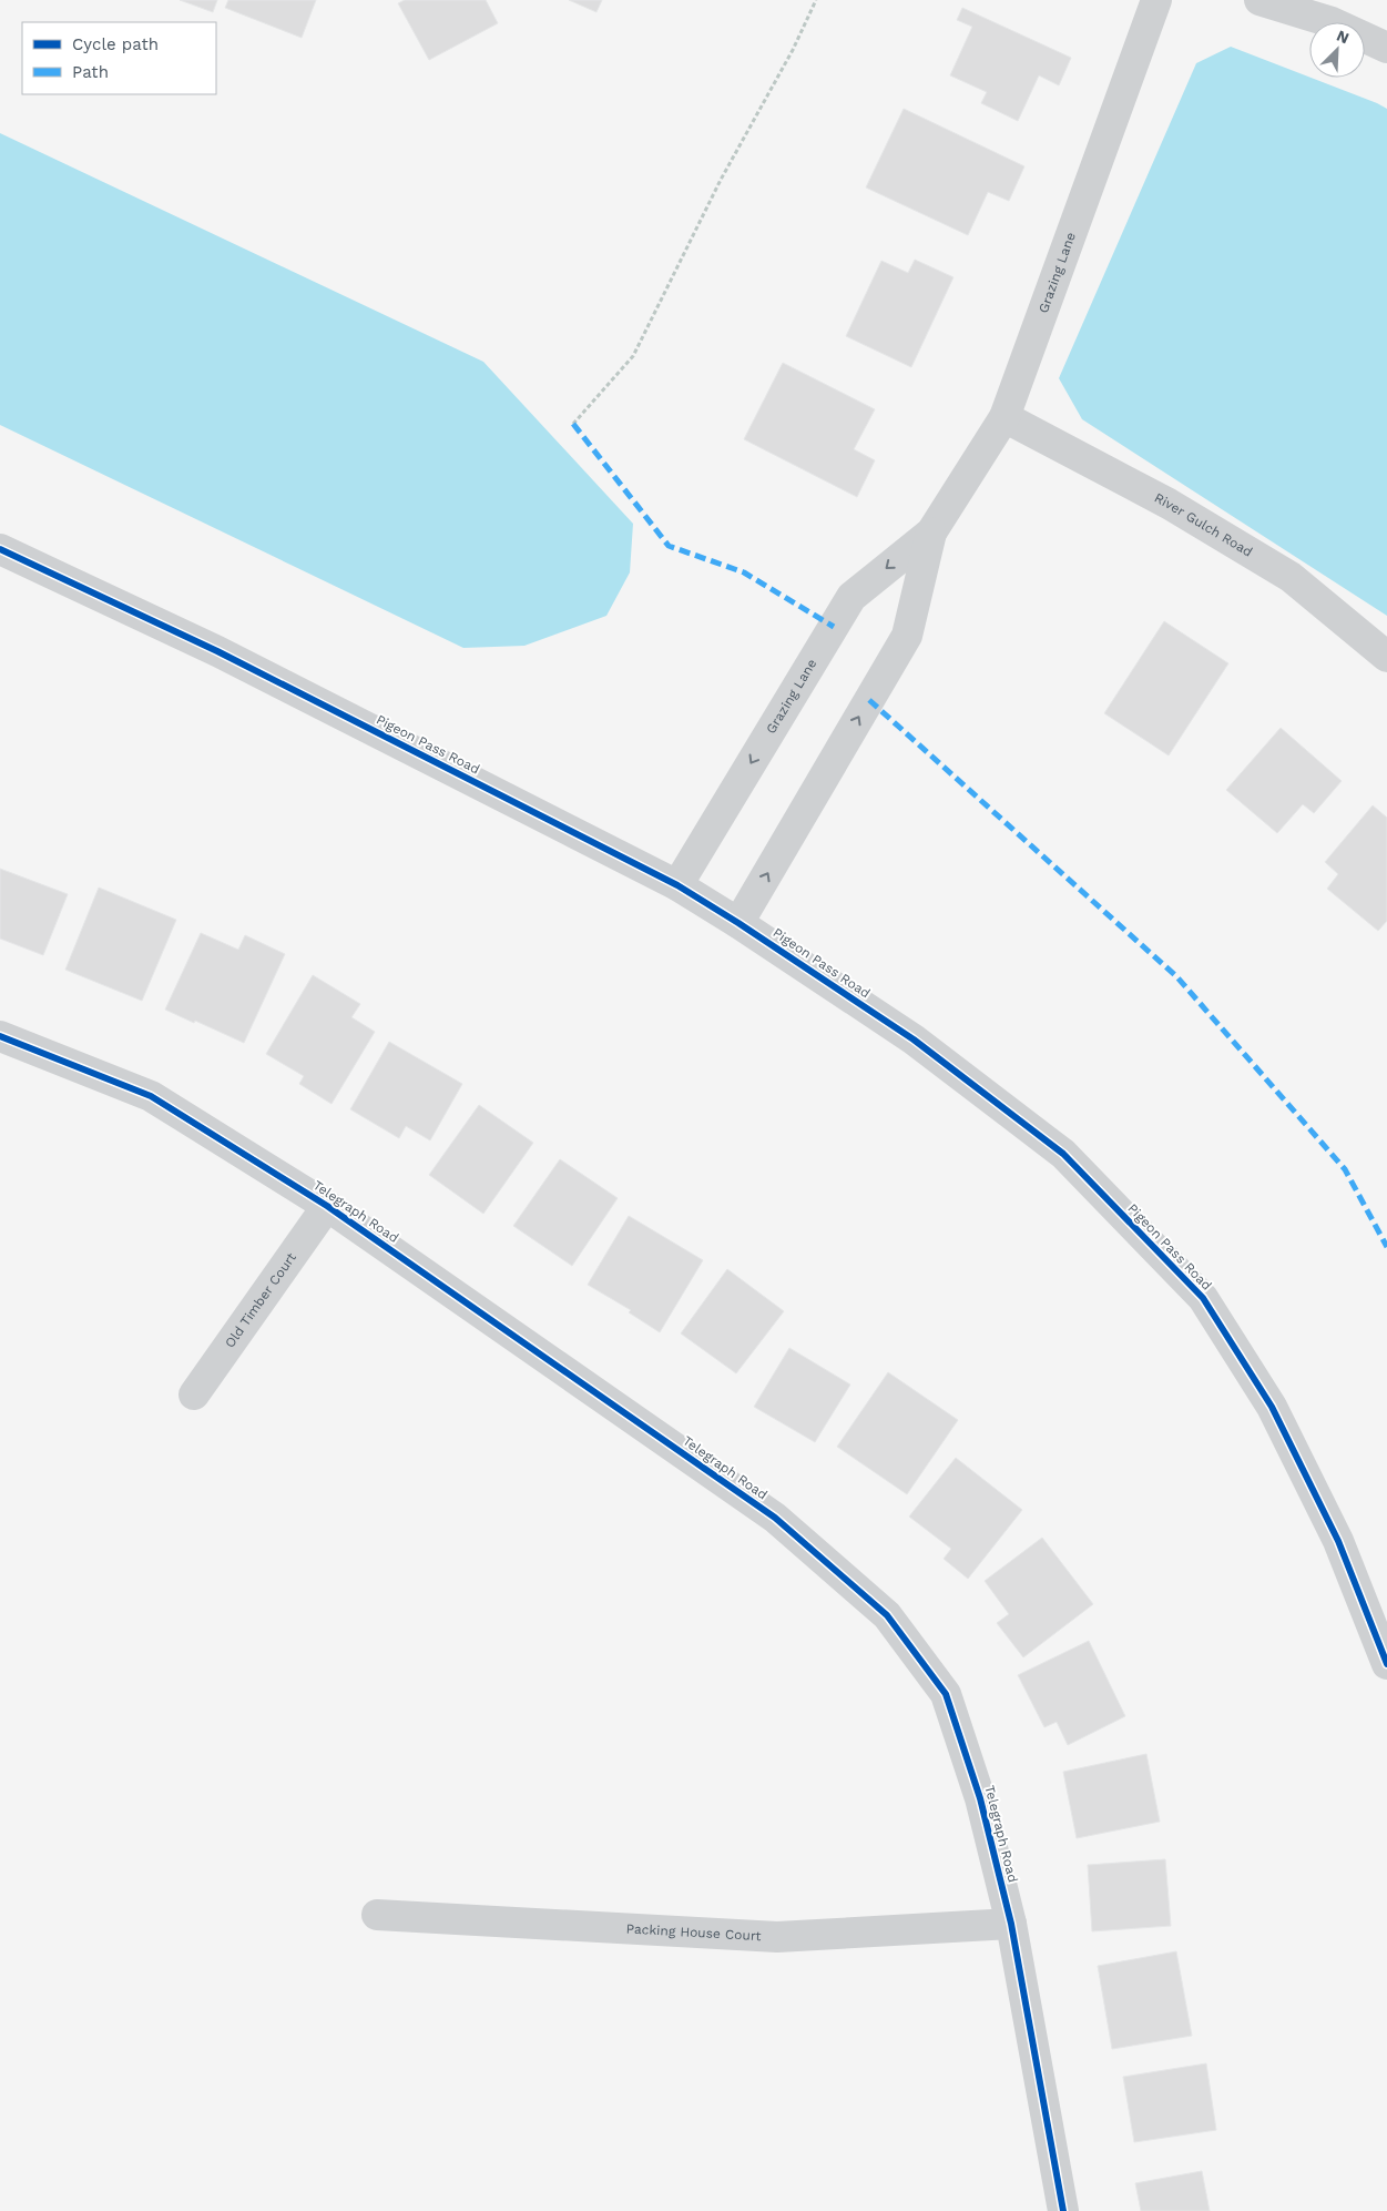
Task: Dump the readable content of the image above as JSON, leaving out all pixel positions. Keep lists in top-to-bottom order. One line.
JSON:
{"streets":{"street":["Grazing Lane","River Gulch Road","Pigeon Pass Road","Telegraph Road","Old Timber Court","Packing House Court"]},"crossings":[["Grazing Lane","River Gulch Road"],["Grazing Lane","Pigeon Pass Road"],["Telegraph Road","Old Timber Court"],["Telegraph Road","Packing House Court"]],"legend":["Cycle path","Path"],"north":"top right"}
